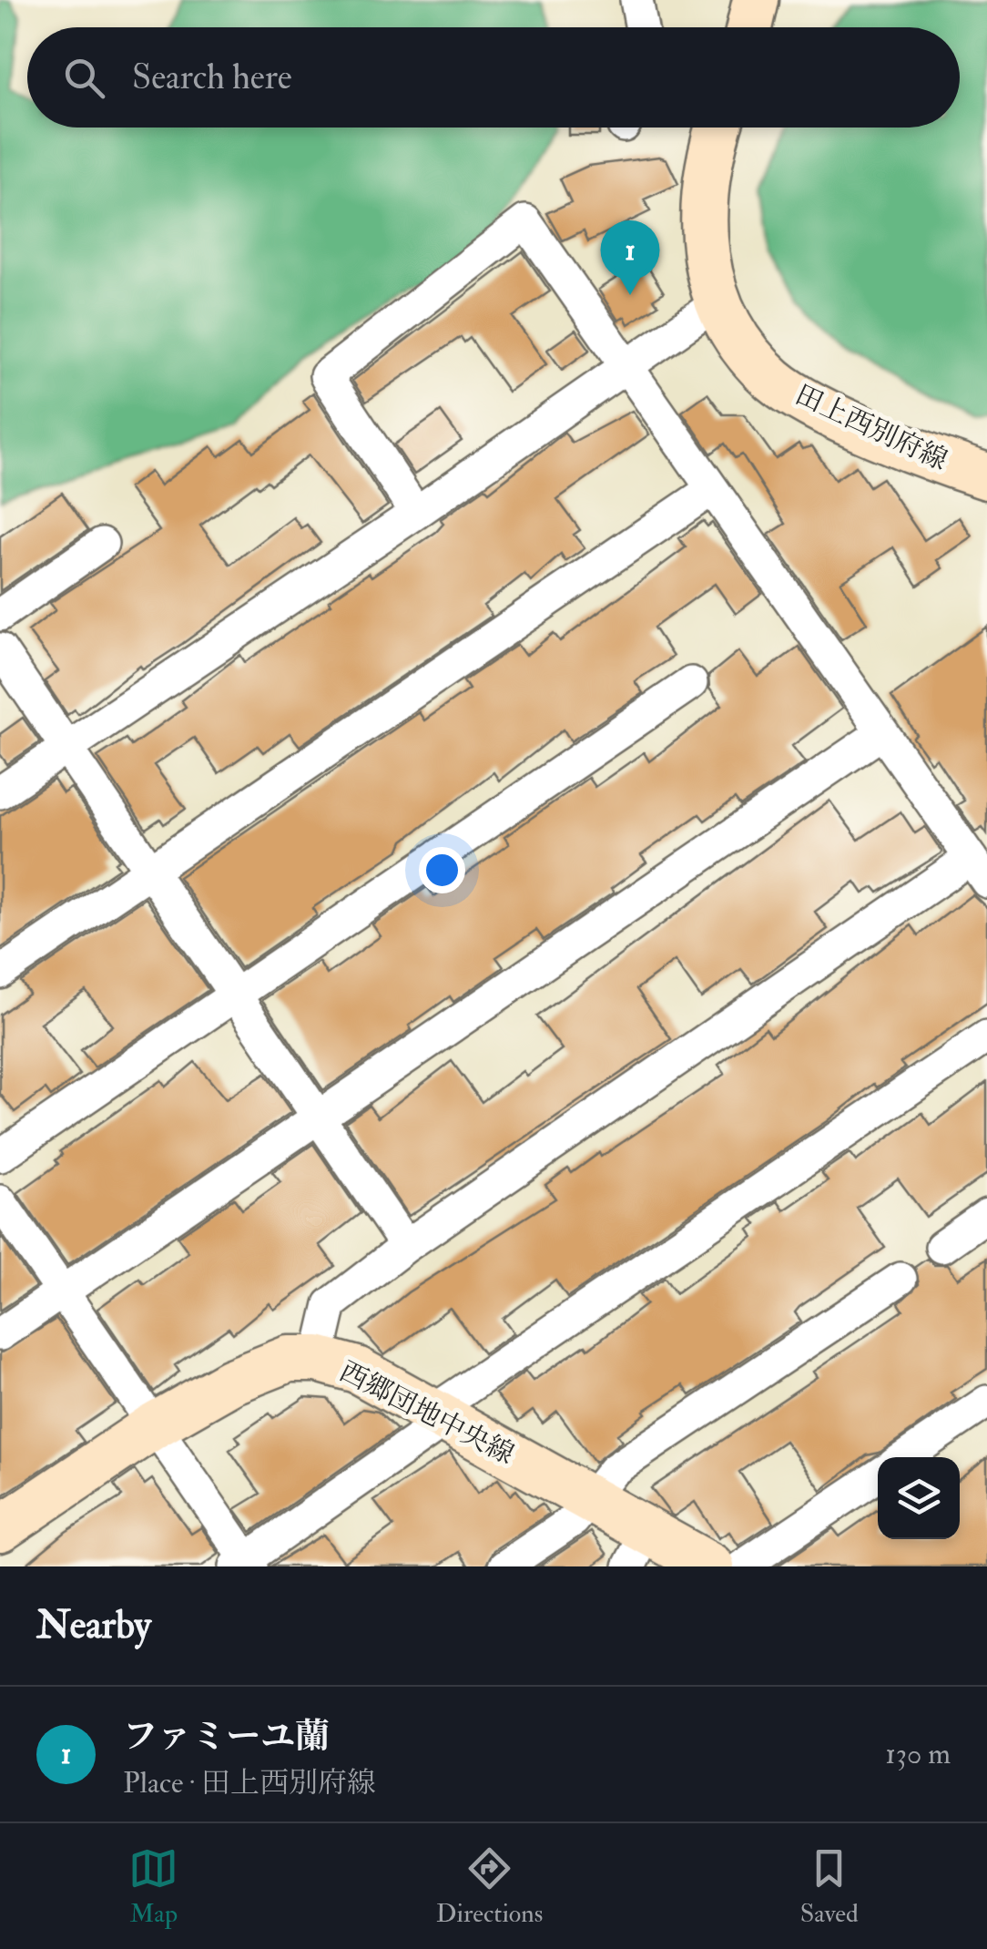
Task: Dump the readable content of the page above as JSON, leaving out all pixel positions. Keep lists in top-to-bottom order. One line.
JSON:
{"streets":{"street":["田上西別府線","西郷団地中央線"]},"page":{"search":"Search here","pins":"1","heading":"Nearby","list":[{"mark":"1","name":"ファミーユ蘭","note":"Place · 田上西別府線","value":"130 m"}],"nav":["Map","Directions","Saved"]}}
